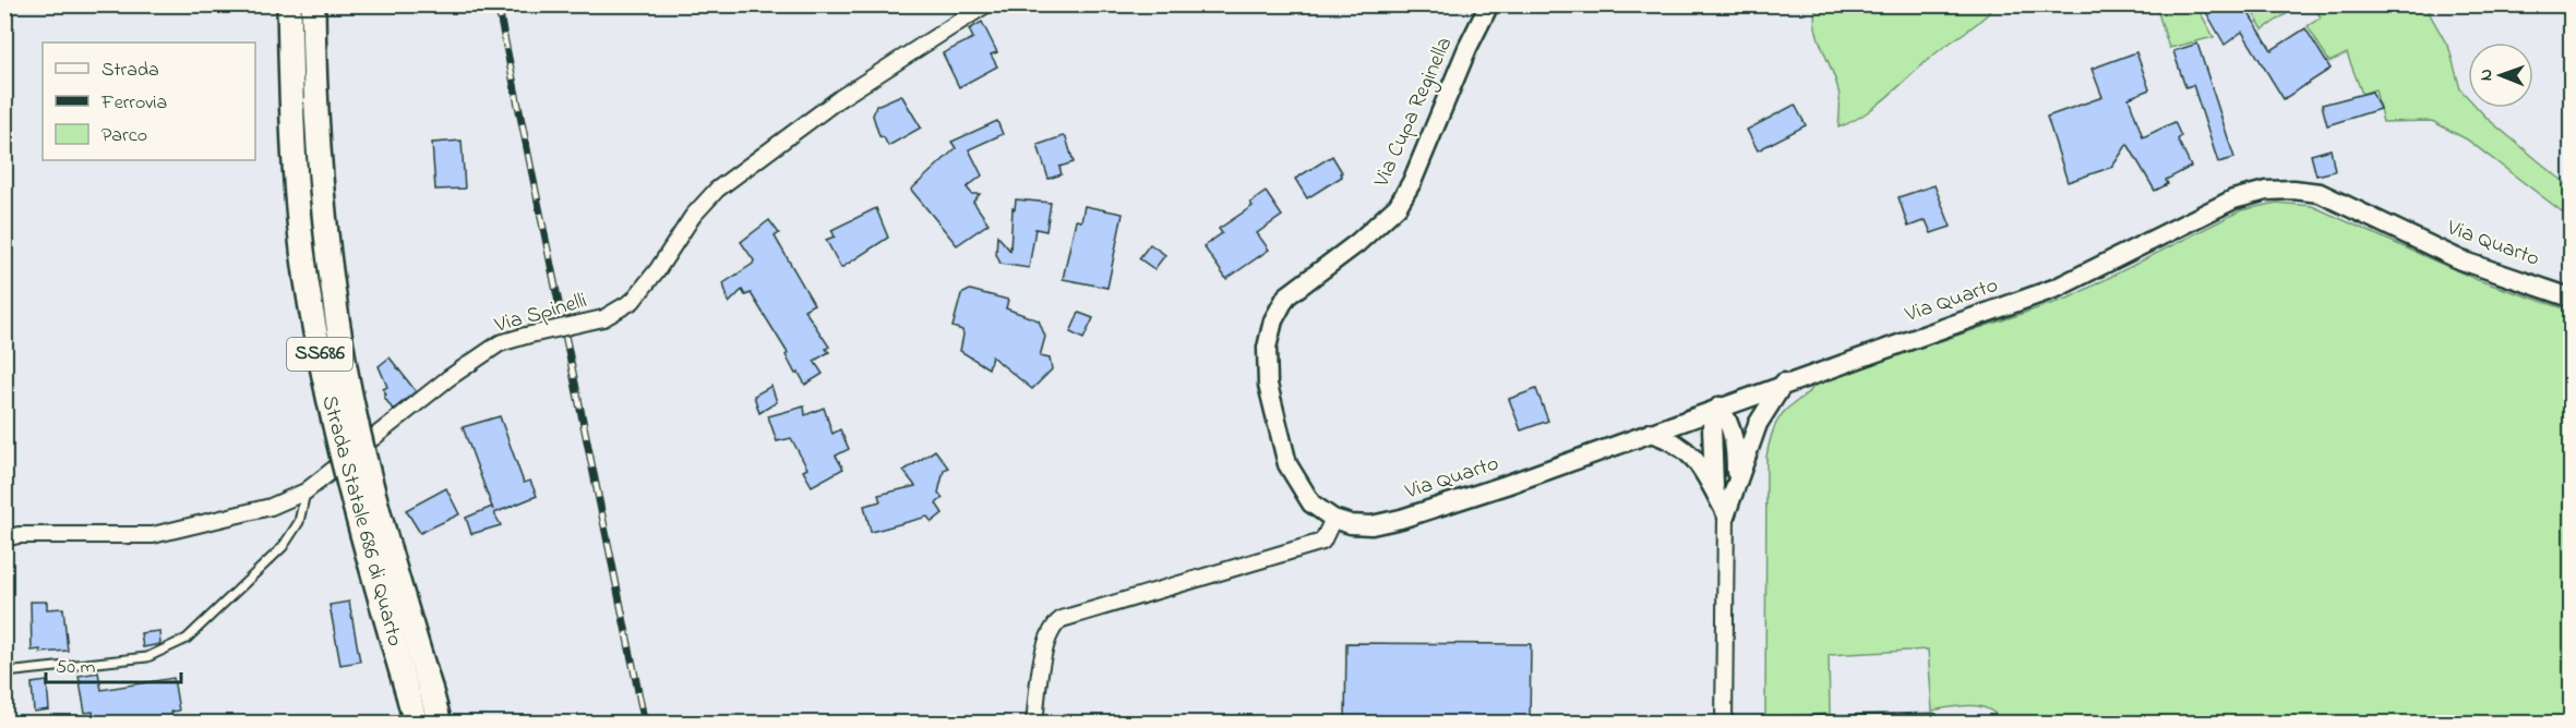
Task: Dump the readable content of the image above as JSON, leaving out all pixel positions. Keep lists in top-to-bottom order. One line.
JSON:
{"streets":{"highway":["SS686","Strada Statale 686 di Quarto"],"street":["Via Cupa Reginella","Via Quarto","Via Spinelli"]},"crossings":[["Via Cupa Reginella","Via Quarto"]],"legend":["Strada","Ferrovia","Parco"],"scale_bar":"50 m","north":"left"}
